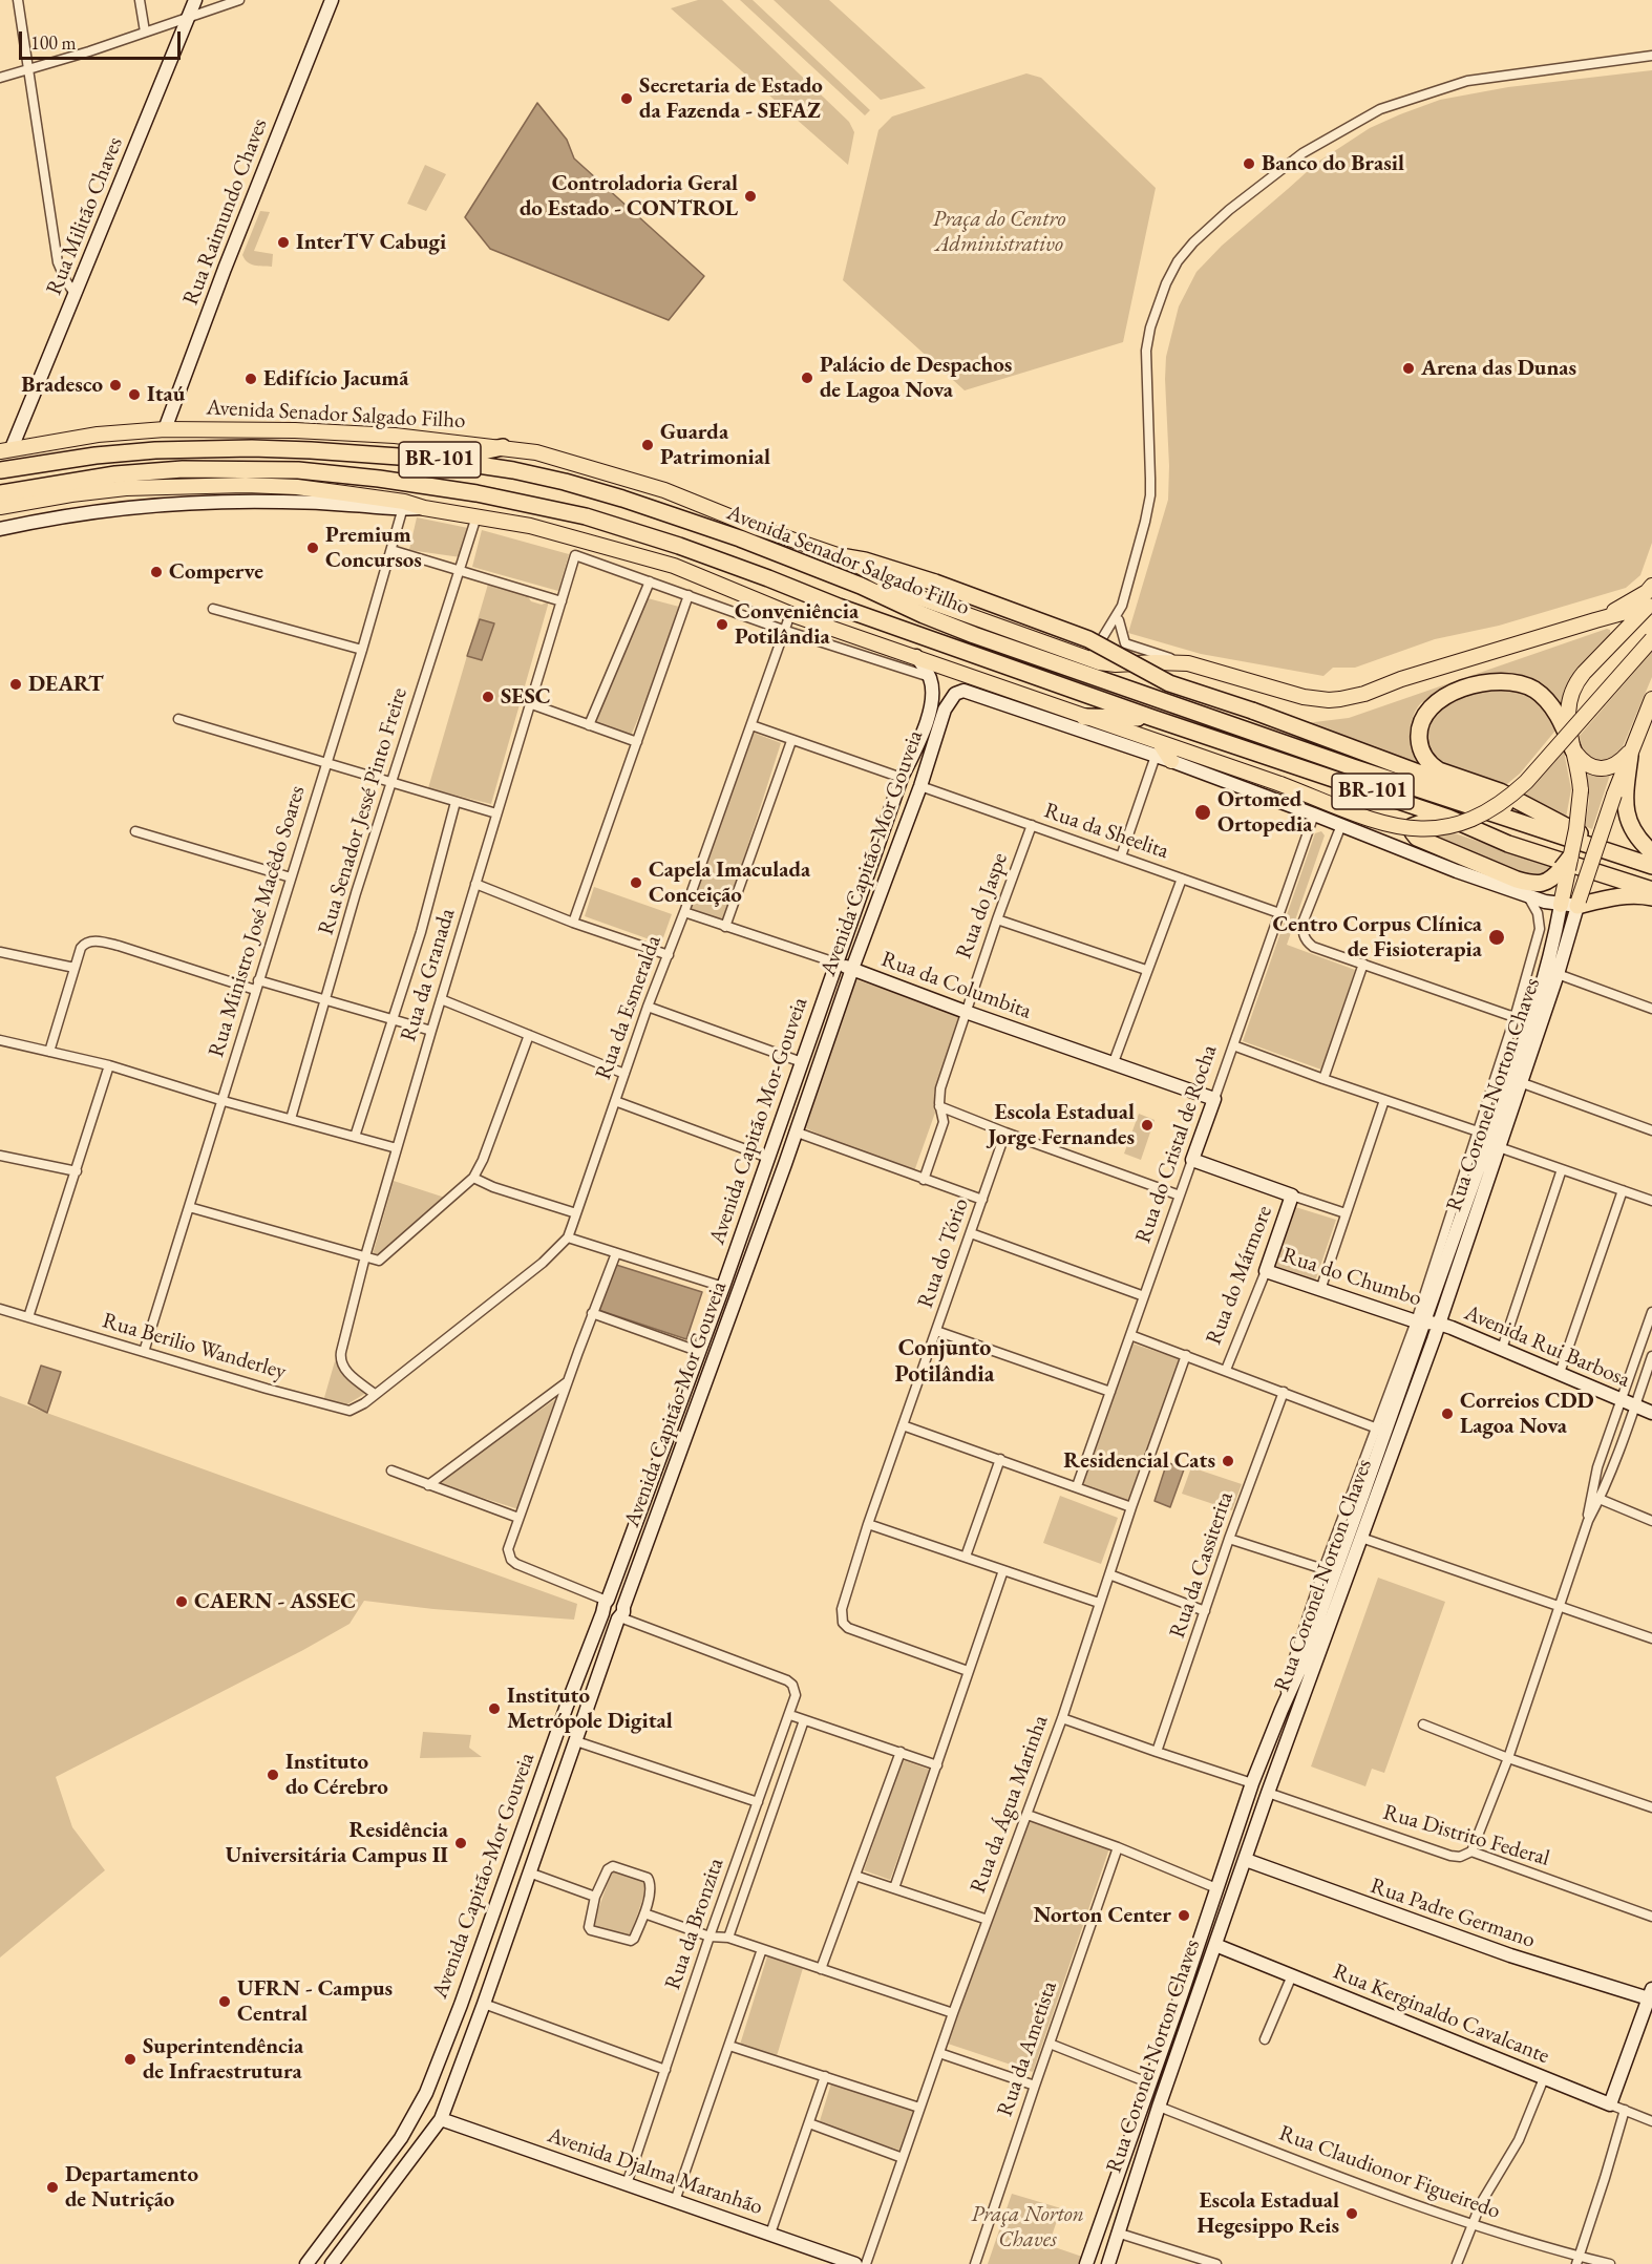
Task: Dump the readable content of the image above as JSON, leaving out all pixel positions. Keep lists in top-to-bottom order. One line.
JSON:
{"streets":{"highway":["Avenida Senador Salgado Filho","BR-101"],"main road":["Rua Raimundo Chaves","Rua Militão Chaves","Avenida Capitão-Mor Gouveia","Rua da Columbita","Rua Coronel Norton Chaves","Avenida Capitão Mor-Gouveia","Rua do Cristal de Rocha","Rua do Mármore","Rua do Chumbo","Avenida Rui Barbosa","Rua Padre Germano","Rua Kerginaldo Cavalcante","Avenida Djalma Maranhão"],"street":["Rua Senador Jessé Pinto Freire","Rua da Sheelita","Rua do Jaspe","Rua Ministro José Macêdo Soares","Rua da Granada","Rua da Esmeralda","Rua do Tório","Rua Berilio Wanderley","Rua da Cassiterita","Rua da Água Marinha","Rua Distrito Federal","Rua da Bronzita","Rua da Ametista","Rua Claudionor Figueiredo"]},"crossings":[["Rua Raimundo Chaves","Avenida Senador Salgado Filho"],["Rua Militão Chaves","Avenida Senador Salgado Filho"],["Rua da Sheelita","Avenida Capitão-Mor Gouveia"],["Rua da Sheelita","Rua do Jaspe"],["Rua da Sheelita","Rua do Cristal de Rocha"],["Avenida Capitão-Mor Gouveia","Rua da Columbita"],["Avenida Capitão-Mor Gouveia","Avenida Capitão Mor-Gouveia"],["Avenida Capitão-Mor Gouveia","Rua da Bronzita"],["Rua do Jaspe","Rua da Columbita"],["Rua Ministro José Macêdo Soares","Rua Berilio Wanderley"],["Rua da Granada","Rua Berilio Wanderley"],["Rua da Columbita","Rua da Esmeralda"],["Rua da Columbita","Avenida Capitão Mor-Gouveia"],["Rua da Columbita","Rua do Cristal de Rocha"],["Rua da Esmeralda","Rua Berilio Wanderley"],["Rua Coronel Norton Chaves","Rua do Chumbo"],["Rua Coronel Norton Chaves","Avenida Rui Barbosa"],["Rua Coronel Norton Chaves","Rua Distrito Federal"],["Rua Coronel Norton Chaves","Rua Padre Germano"],["Rua Coronel Norton Chaves","Rua Kerginaldo Cavalcante"],["Rua Coronel Norton Chaves","Rua Claudionor Figueiredo"],["Rua do Mármore","Rua do Chumbo"],["Rua do Chumbo","Avenida Rui Barbosa"],["Rua da Bronzita","Avenida Djalma Maranhão"]],"districts":["Conjunto Potilândia"],"parks":["Praça do Centro Administrativo","Praça Norton Chaves"],"places":["Secretaria de Estado da Fazenda - SEFAZ","Banco do Brasil","Controladoria Geral do Estado - CONTROL","InterTV Cabugi","Arena das Dunas","Palácio de Despachos de Lagoa Nova","Edifício Jacumã","Bradesco","Itaú","Guarda Patrimonial","Premium Concursos","Comperve","Conveniência Potilândia","DEART","SESC","Ortomed Ortopedia","Capela Imaculada Conceição","Centro Corpus Clínica de Fisioterapia","Escola Estadual Jorge Fernandes","Correios CDD Lagoa Nova","Residencial Cats","CAERN - ASSEC","Instituto Metrópole Digital","Instituto do Cérebro","Residência Universitária Campus II","Norton Center","UFRN - Campus Central","Superintendência de Infraestrutura","Departamento de Nutrição","Escola Estadual Hegesippo Reis"],"scale_bar":"100 m"}
